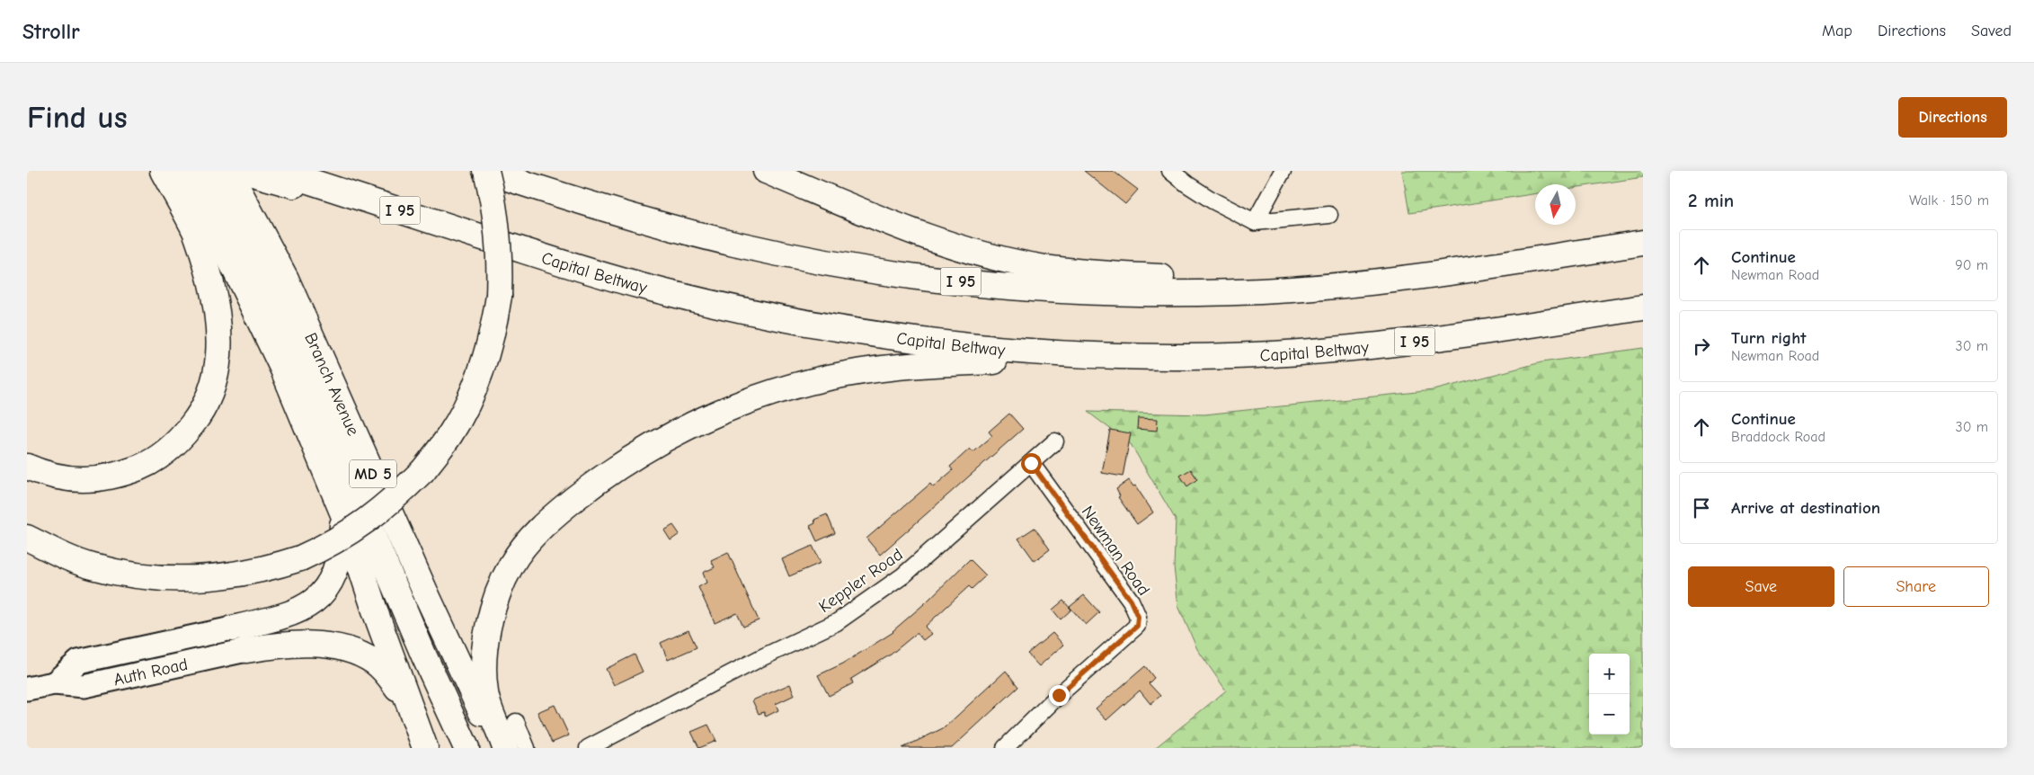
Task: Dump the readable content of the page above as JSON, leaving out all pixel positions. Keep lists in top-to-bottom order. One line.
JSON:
{"streets":{"highway":["I 95","Capital Beltway","Branch Avenue","MD 5"],"main road":["Auth Road"],"street":["Newman Road","Keppler Road"]},"crossings":[["Newman Road","Keppler Road"]],"north":"bottom","page":{"header":"Strollr","nav":["Map","Directions","Saved"],"buttons":["Directions",["Save","Share"]],"title":"Find us","heading":["2 min","Walk · 150 m"],"list":[["Continue","Newman Road","90 m"],["Turn right","Newman Road","30 m"],["Continue","Braddock Road","30 m"],"Arrive at destination"],"map_buttons":["+","−"]}}
